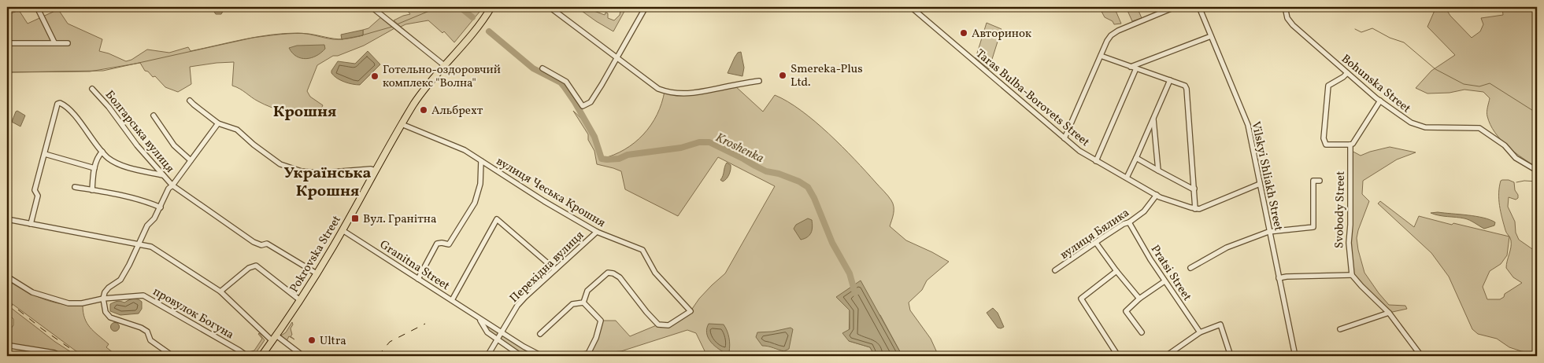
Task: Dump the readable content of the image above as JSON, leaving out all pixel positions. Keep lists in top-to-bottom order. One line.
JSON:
{"streets":{"highway":["Pokrovska Street"],"street":["Bohunska Street","Taras Bulba-Borovets Street","Болгарська вулиця","Vilskyi Shliakh Street","вулиця Чеська Крошня","Svobody Street","вулиця Бялика","Granitna Street","Перехідна вулиця","Pratsi Street","провулок Богуна"]},"crossings":[["Taras Bulba-Borovets Street","вулиця Бялика"],["Болгарська вулиця","Pokrovska Street"],["вулиця Чеська Крошня","Pokrovska Street"],["вулиця Чеська Крошня","Перехідна вулиця"],["вулиця Бялика","Pratsi Street"],["Pokrovska Street","Granitna Street"],["Granitna Street","Перехідна вулиця"]],"districts":["Крошня","Українська Крошня"],"water":["Kroshenka"],"places":{"other":["Авторинок","Smereka-Plus Ltd.","Готельно-оздоровчий комплекс \"Волна\"","Альбрехт","Ultra"],"transit":["Вул. Гранітна"]}}
